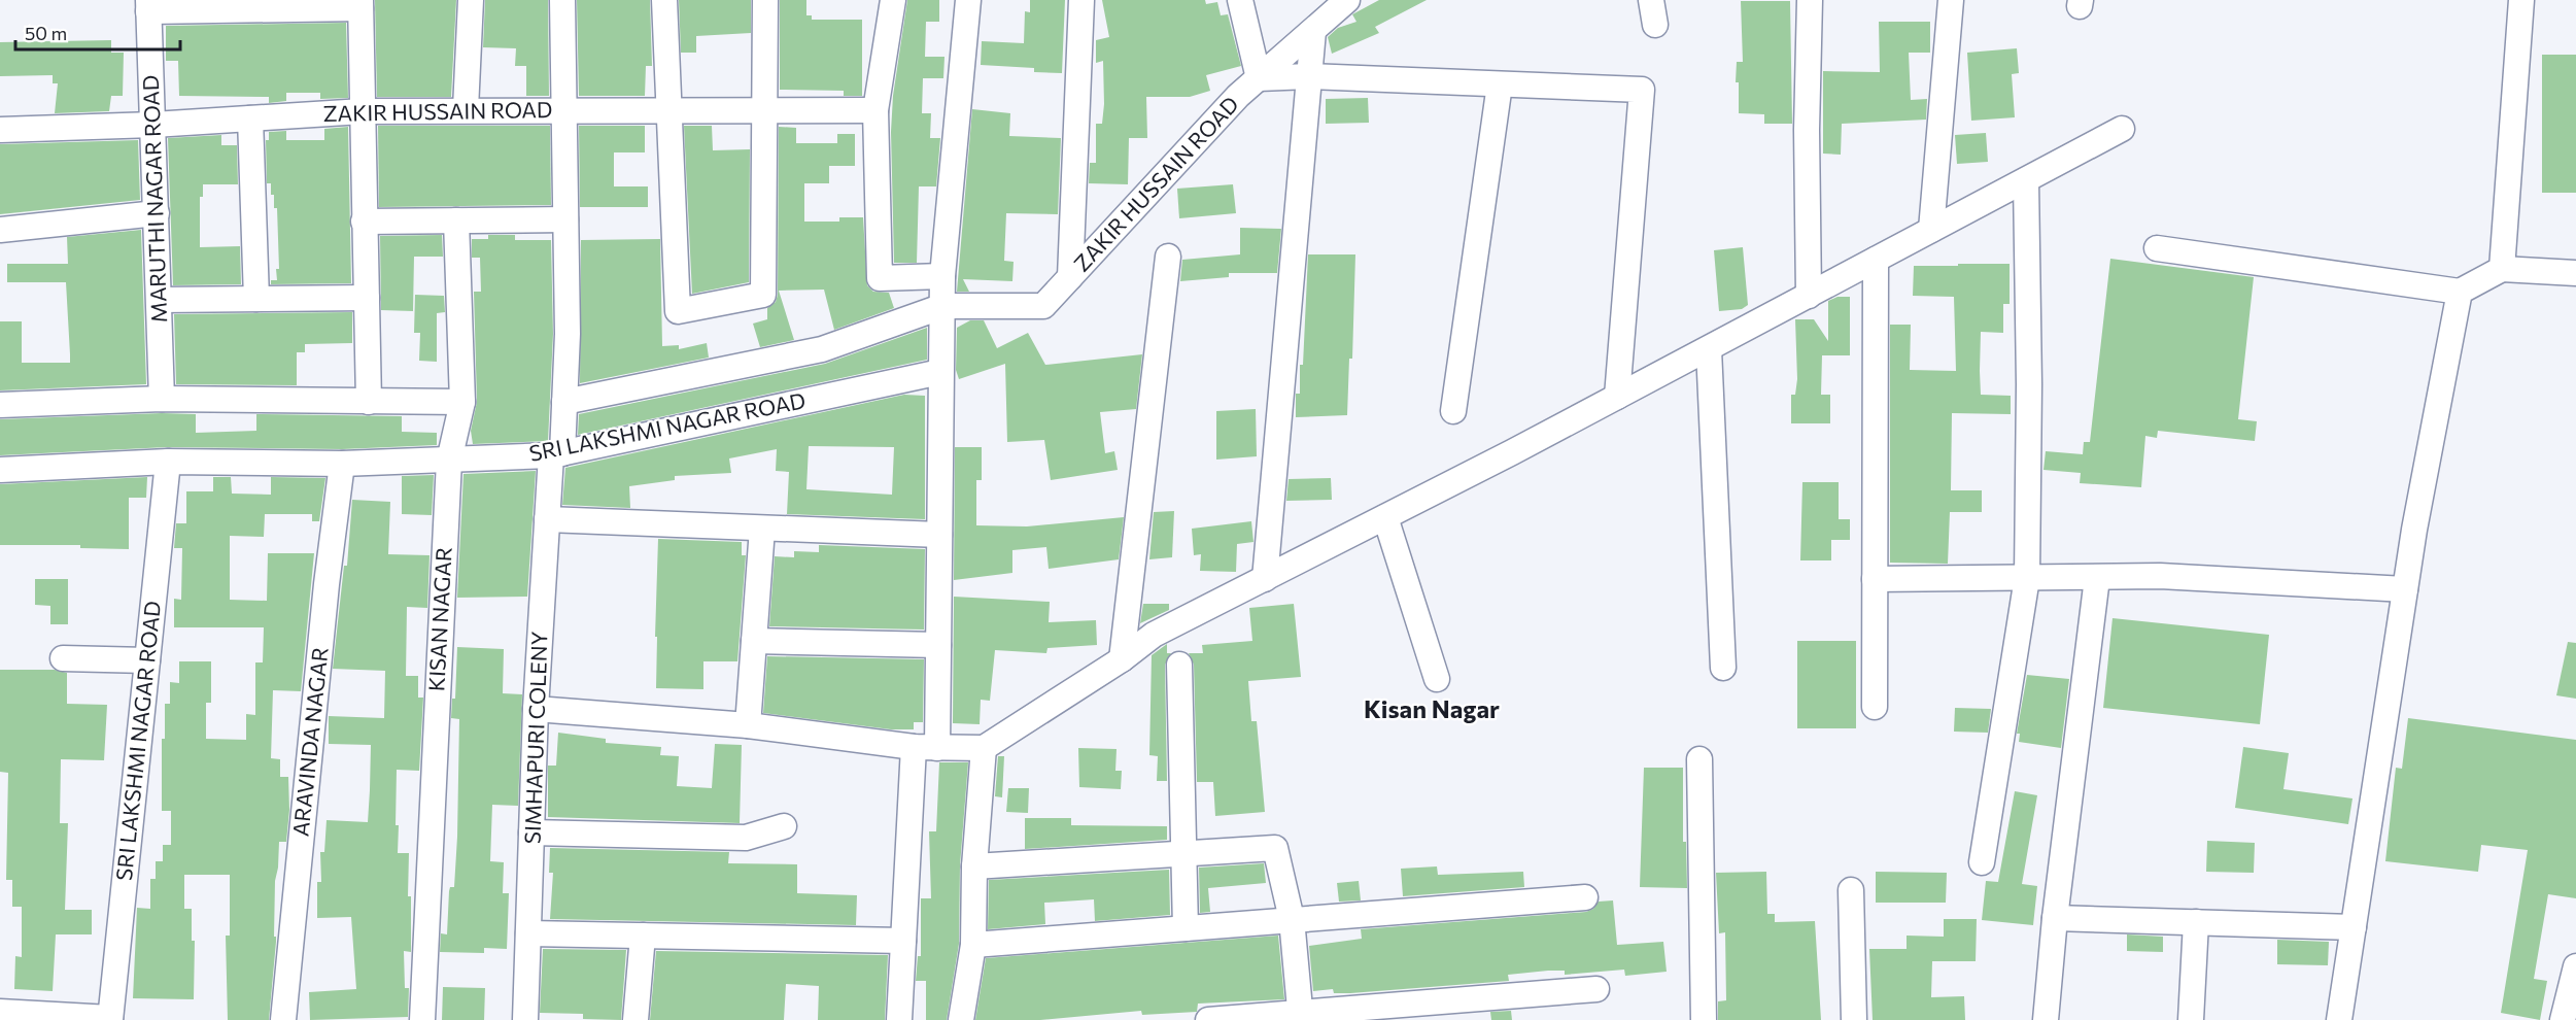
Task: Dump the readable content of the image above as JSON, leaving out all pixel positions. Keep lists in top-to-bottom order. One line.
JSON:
{"streets":{"street":["ZAKIR HUSSAIN ROAD","MARUTHI NAGAR ROAD","SRI LAKSHMI NAGAR ROAD","KISAN NAGAR","SIMHAPURI COLENY","ARAVINDA NAGAR"]},"crossings":[["ZAKIR HUSSAIN ROAD","MARUTHI NAGAR ROAD"],["ZAKIR HUSSAIN ROAD","SIMHAPURI COLENY"],["SRI LAKSHMI NAGAR ROAD","KISAN NAGAR"],["SRI LAKSHMI NAGAR ROAD","SIMHAPURI COLENY"],["SRI LAKSHMI NAGAR ROAD","ARAVINDA NAGAR"]],"districts":["Kisan Nagar"],"scale_bar":"50 m"}
